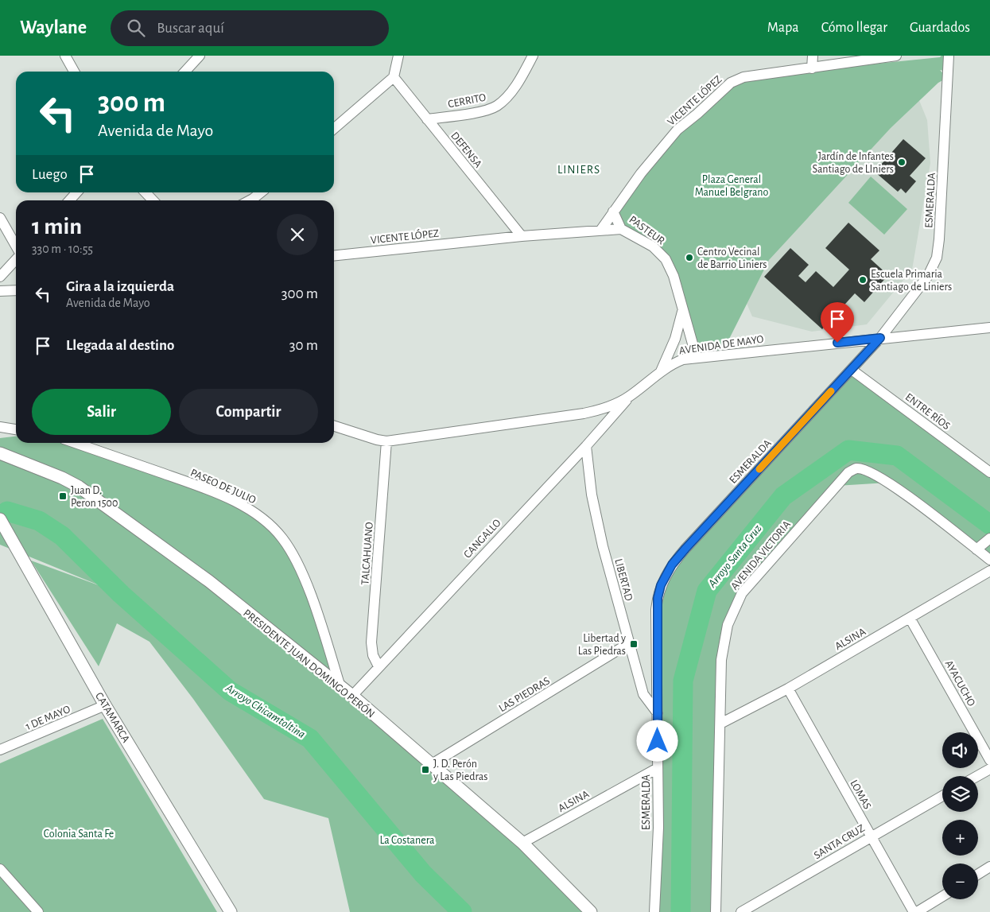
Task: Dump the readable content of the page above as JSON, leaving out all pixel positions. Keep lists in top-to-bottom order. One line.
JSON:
{"streets":{"street":["CERRITO","VICENTE LÓPEZ","DEFENSA","ESMERALDA","PASTEUR","AVENIDA DE MAYO","ENTRE RÍOS","PASEO DE JULIO","CANGALLO","TALCAHUANO","AVENIDA VICTORIA","LIBERTAD","ALSINA","PRESIDENTE JUAN DOMINGO PERÓN","AYACUCHO","LAS PIEDRAS","1 DE MAYO","CATAMARCA","LOMAS","SANTA CRUZ"]},"crossings":[["CERRITO","DEFENSA"],["VICENTE LÓPEZ","DEFENSA"],["VICENTE LÓPEZ","PASTEUR"],["ESMERALDA","AVENIDA DE MAYO"],["ESMERALDA","ENTRE RÍOS"],["ESMERALDA","LIBERTAD"],["ESMERALDA","ALSINA"],["PASTEUR","AVENIDA DE MAYO"],["AVENIDA DE MAYO","CANGALLO"],["AVENIDA DE MAYO","TALCAHUANO"],["PASEO DE JULIO","PRESIDENTE JUAN DOMINGO PERÓN"],["CANGALLO","TALCAHUANO"],["CANGALLO","LIBERTAD"],["CANGALLO","PRESIDENTE JUAN DOMINGO PERÓN"],["AVENIDA VICTORIA","ALSINA"],["LIBERTAD","LAS PIEDRAS"],["ALSINA","PRESIDENTE JUAN DOMINGO PERÓN"],["ALSINA","AYACUCHO"],["ALSINA","LOMAS"],["PRESIDENTE JUAN DOMINGO PERÓN","LAS PIEDRAS"],["1 DE MAYO","CATAMARCA"],["LOMAS","SANTA CRUZ"]],"districts":["LINIERS"],"water":["Arroyo Santa Cruz","Arroyo Chicamtoltina"],"parks":["Plaza General Manuel Belgrano","Colonia Santa Fe","La Costanera"],"places":{"other":["Jardín de Infantes Santiago de LIniers","Centro Vecinal de Barrio Liniers","Escuela Primaria Santiago de Liniers"],"transit":["Juan D. Peron 1500","Libertad y Las Piedras","J. D. Perón y Las Piedras"]},"page":{"header":"Waylane","search":"Buscar aquí","nav":["Mapa","Cómo llegar","Guardados"],"turn":["300 m","Avenida de Mayo"],"then":"Luego","heading":["1 min","330 m · 10:55"],"list":[{"name":"Gira a la izquierda","note":"Avenida de Mayo","value":"300 m"},{"name":"Llegada al destino","value":"30 m"}],"buttons":["Salir","Compartir"],"map_buttons":["+","−"]}}
